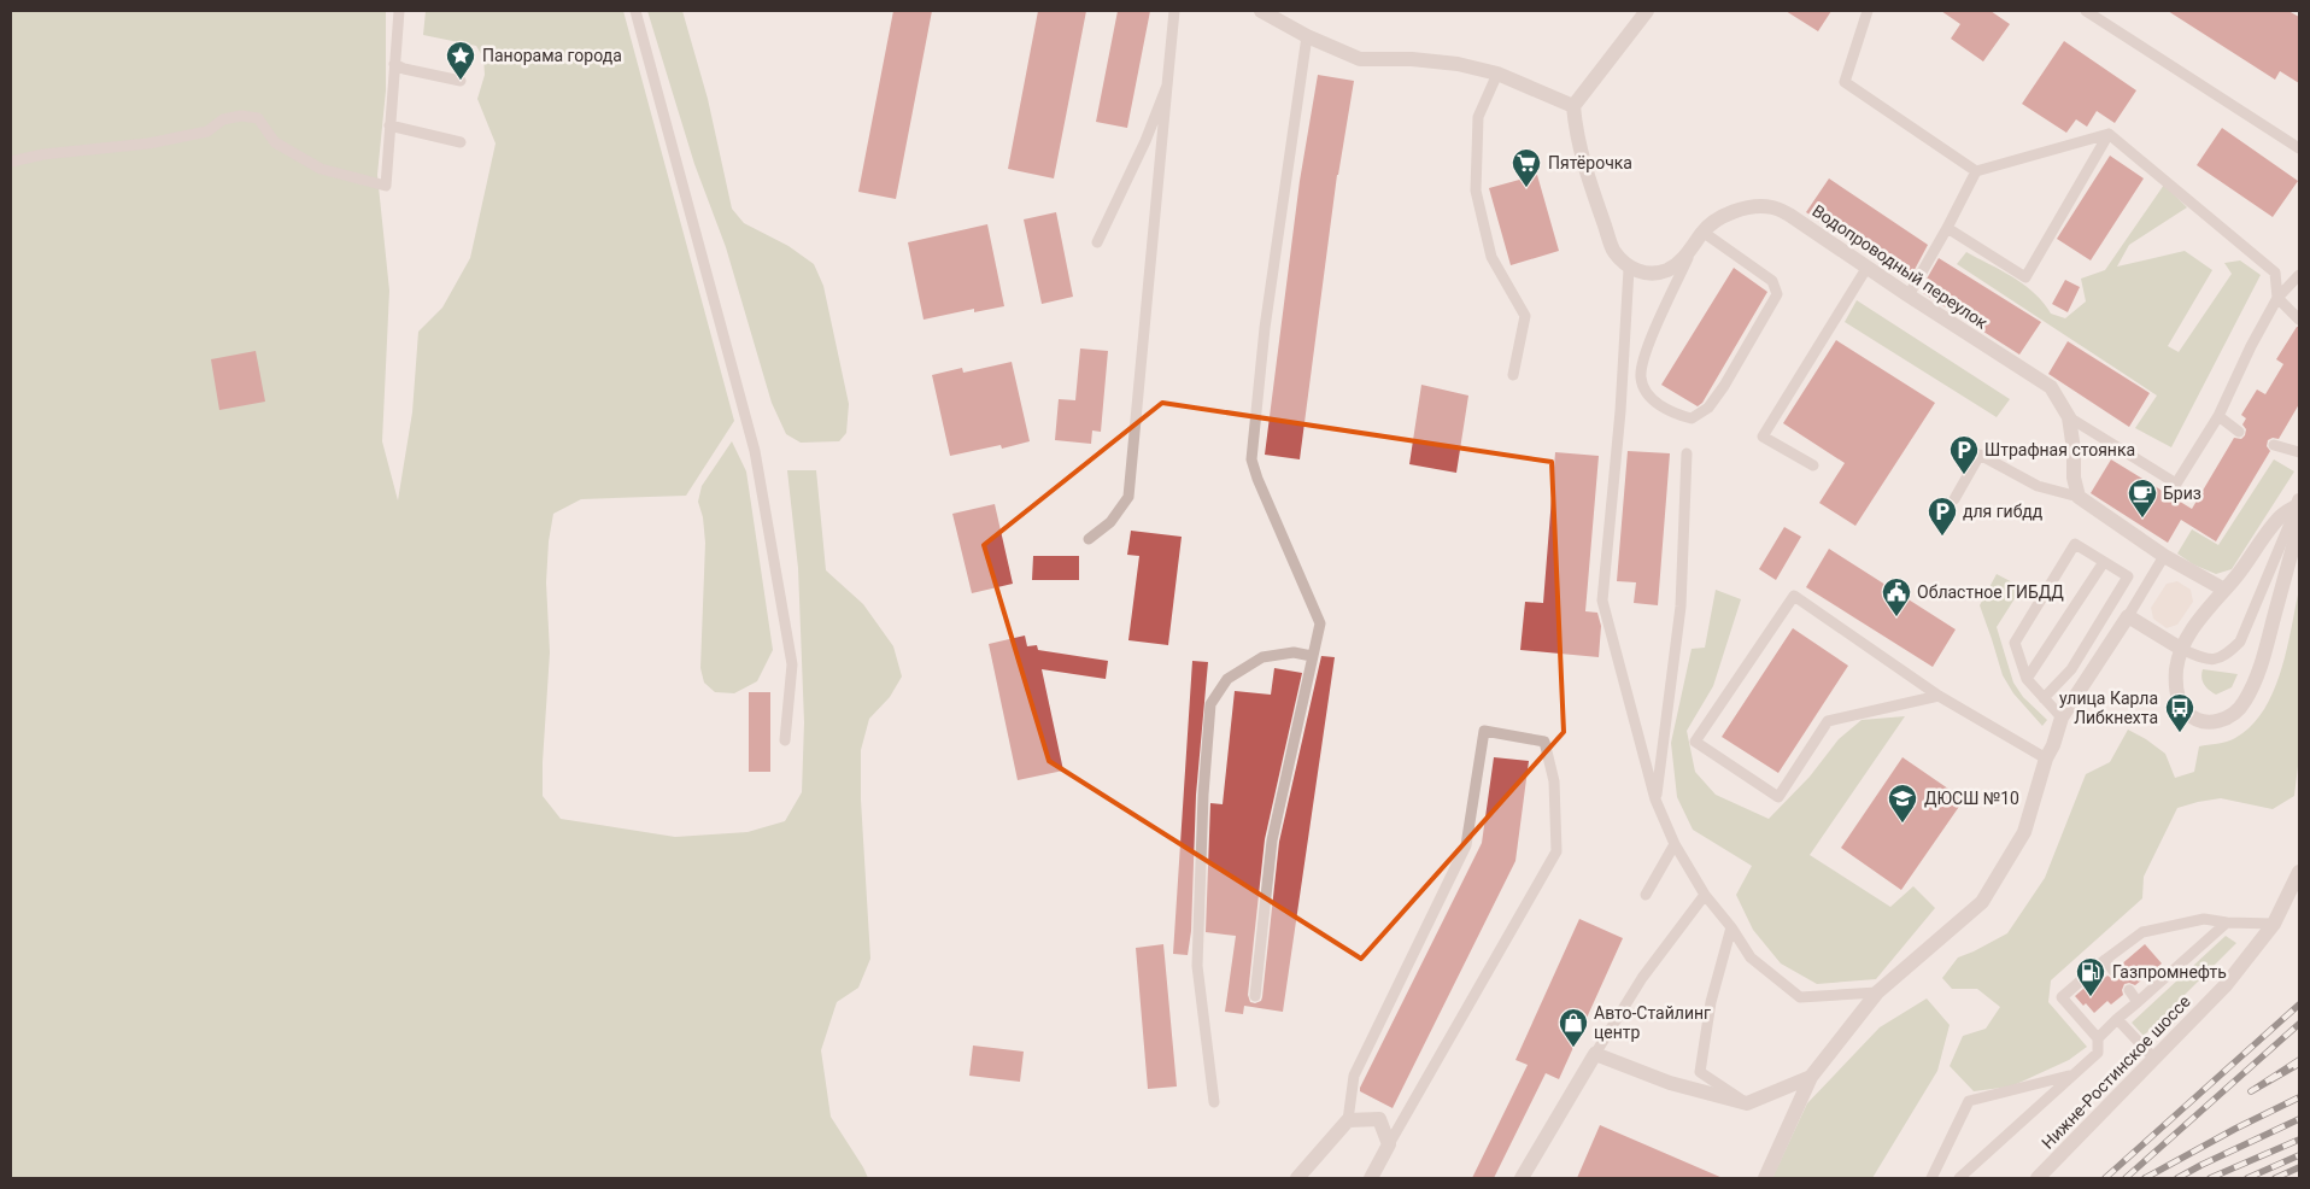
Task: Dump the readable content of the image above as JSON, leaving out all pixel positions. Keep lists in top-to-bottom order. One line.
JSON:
{"streets":{"street":["Водопроводный переулок","Нижне-Ростинское шоссе"]},"places":{"place":["Панорама города"],"supermarket":["Пятёрочка"],"parking":["Штрафная стоянка","для гибдд"],"cafe":["Бриз"],"public building":["Областное ГИБДД"],"bus stop":["улица Карла Либкнехта"],"school or university":["ДЮСШ №10"],"fuel station":["Газпромнефть"],"shop":["Авто-Стайлинг центр"]}}
